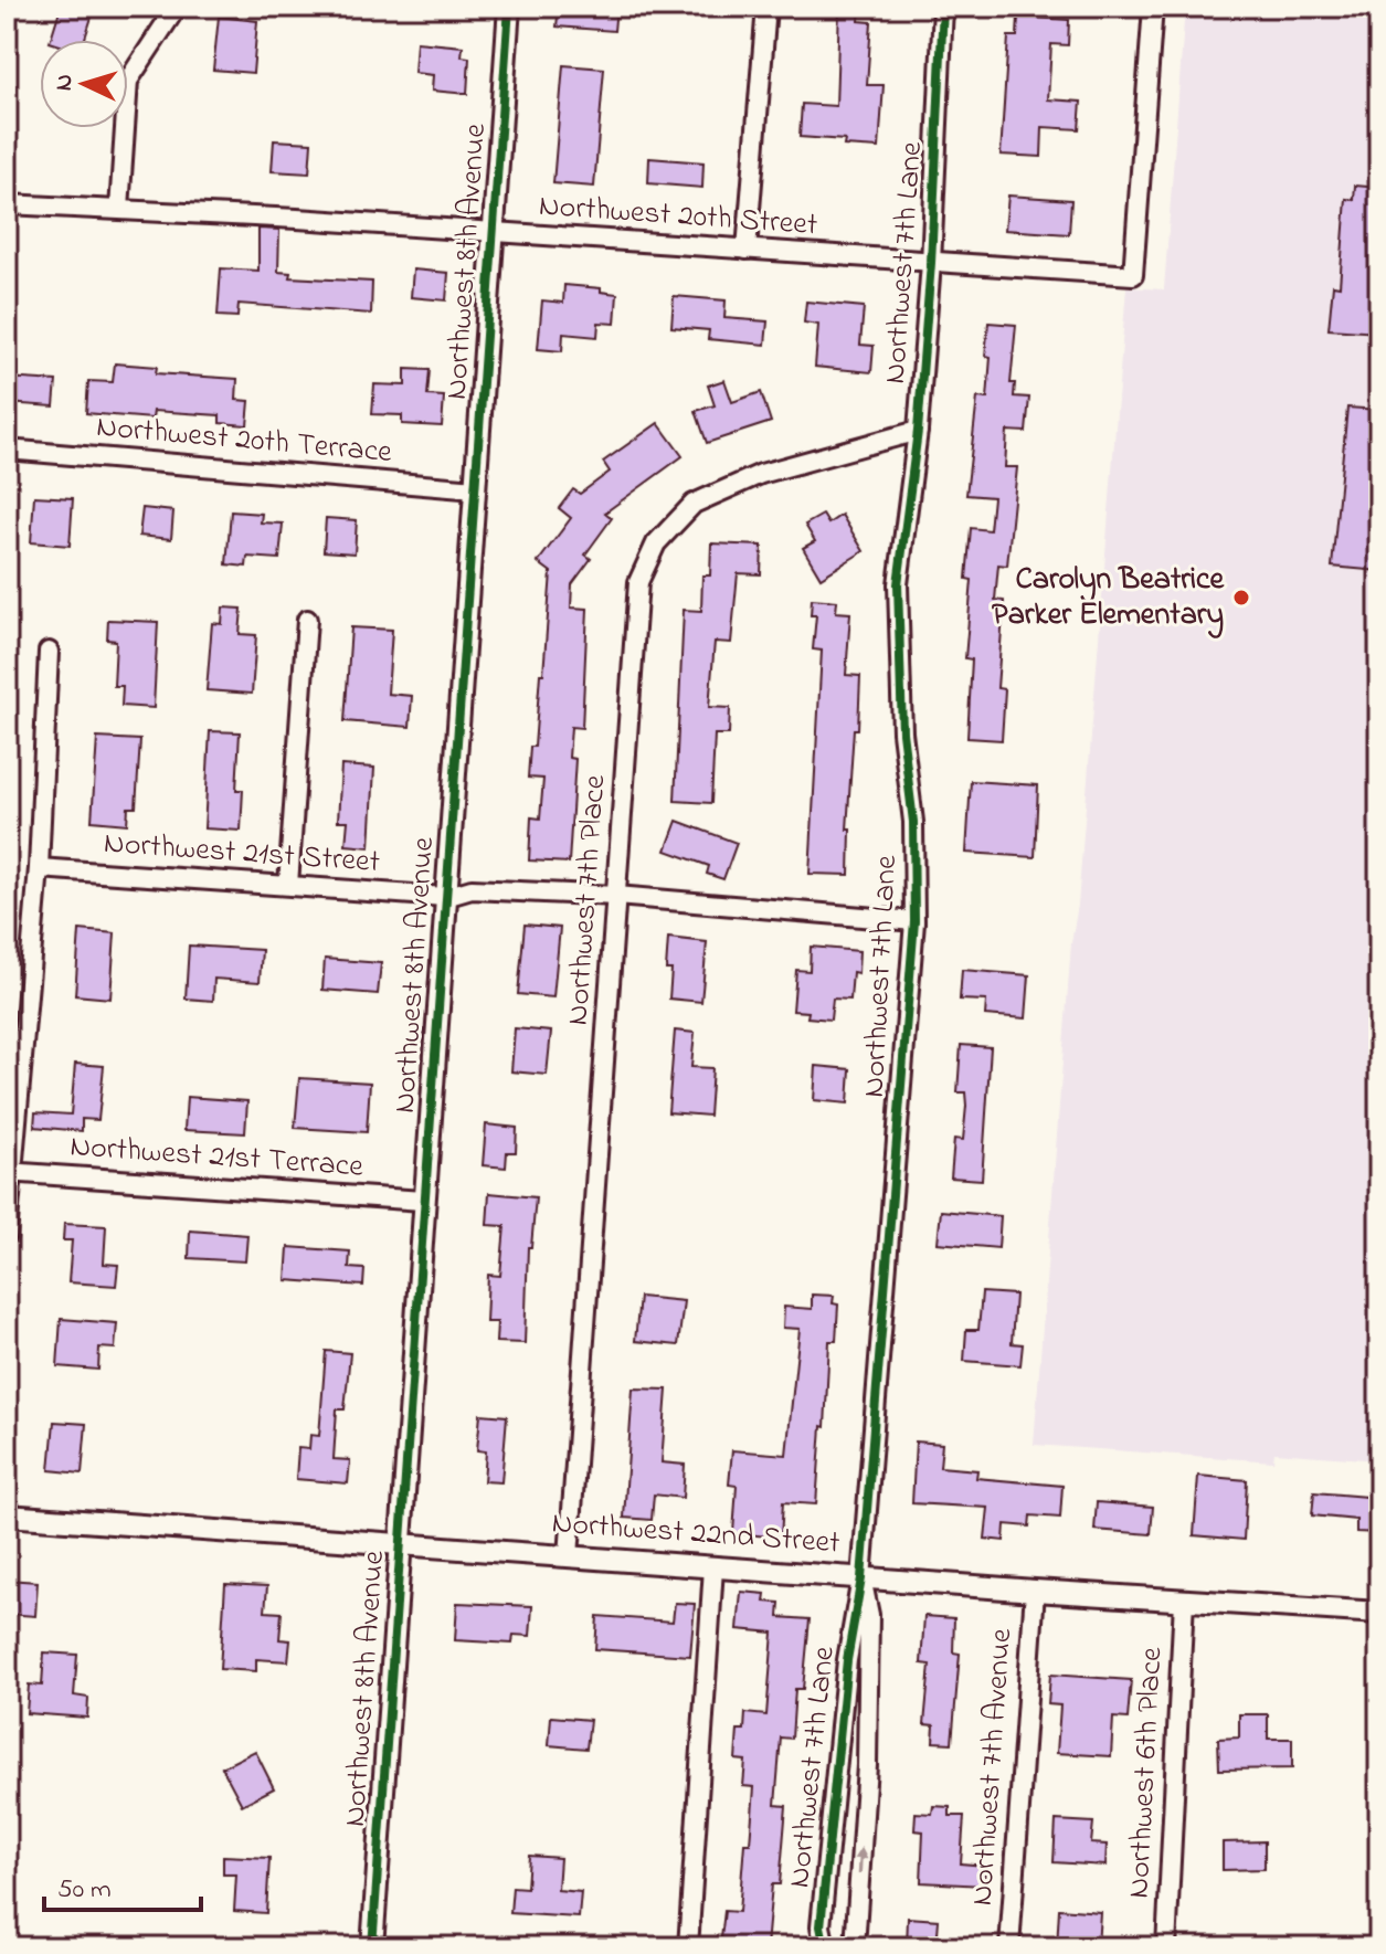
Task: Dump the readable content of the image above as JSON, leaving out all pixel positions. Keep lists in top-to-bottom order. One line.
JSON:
{"streets":{"street":["Northwest 20th Street","Northwest 8th Avenue","Northwest 7th Lane","Northwest 20th Terrace","Northwest 21st Street","Northwest 7th Place","Northwest 21st Terrace","Northwest 22nd Street","Northwest 7th Avenue","Northwest 6th Place"]},"crossings":[["Northwest 20th Street","Northwest 8th Avenue"],["Northwest 20th Street","Northwest 7th Lane"],["Northwest 8th Avenue","Northwest 20th Terrace"],["Northwest 8th Avenue","Northwest 21st Street"],["Northwest 8th Avenue","Northwest 21st Terrace"],["Northwest 8th Avenue","Northwest 22nd Street"],["Northwest 7th Lane","Northwest 21st Street"],["Northwest 7th Lane","Northwest 7th Place"],["Northwest 7th Lane","Northwest 22nd Street"],["Northwest 21st Street","Northwest 7th Place"],["Northwest 7th Place","Northwest 22nd Street"],["Northwest 22nd Street","Northwest 7th Avenue"],["Northwest 22nd Street","Northwest 6th Place"]],"places":["Carolyn Beatrice Parker Elementary"],"scale_bar":"50 m","north":"left"}
